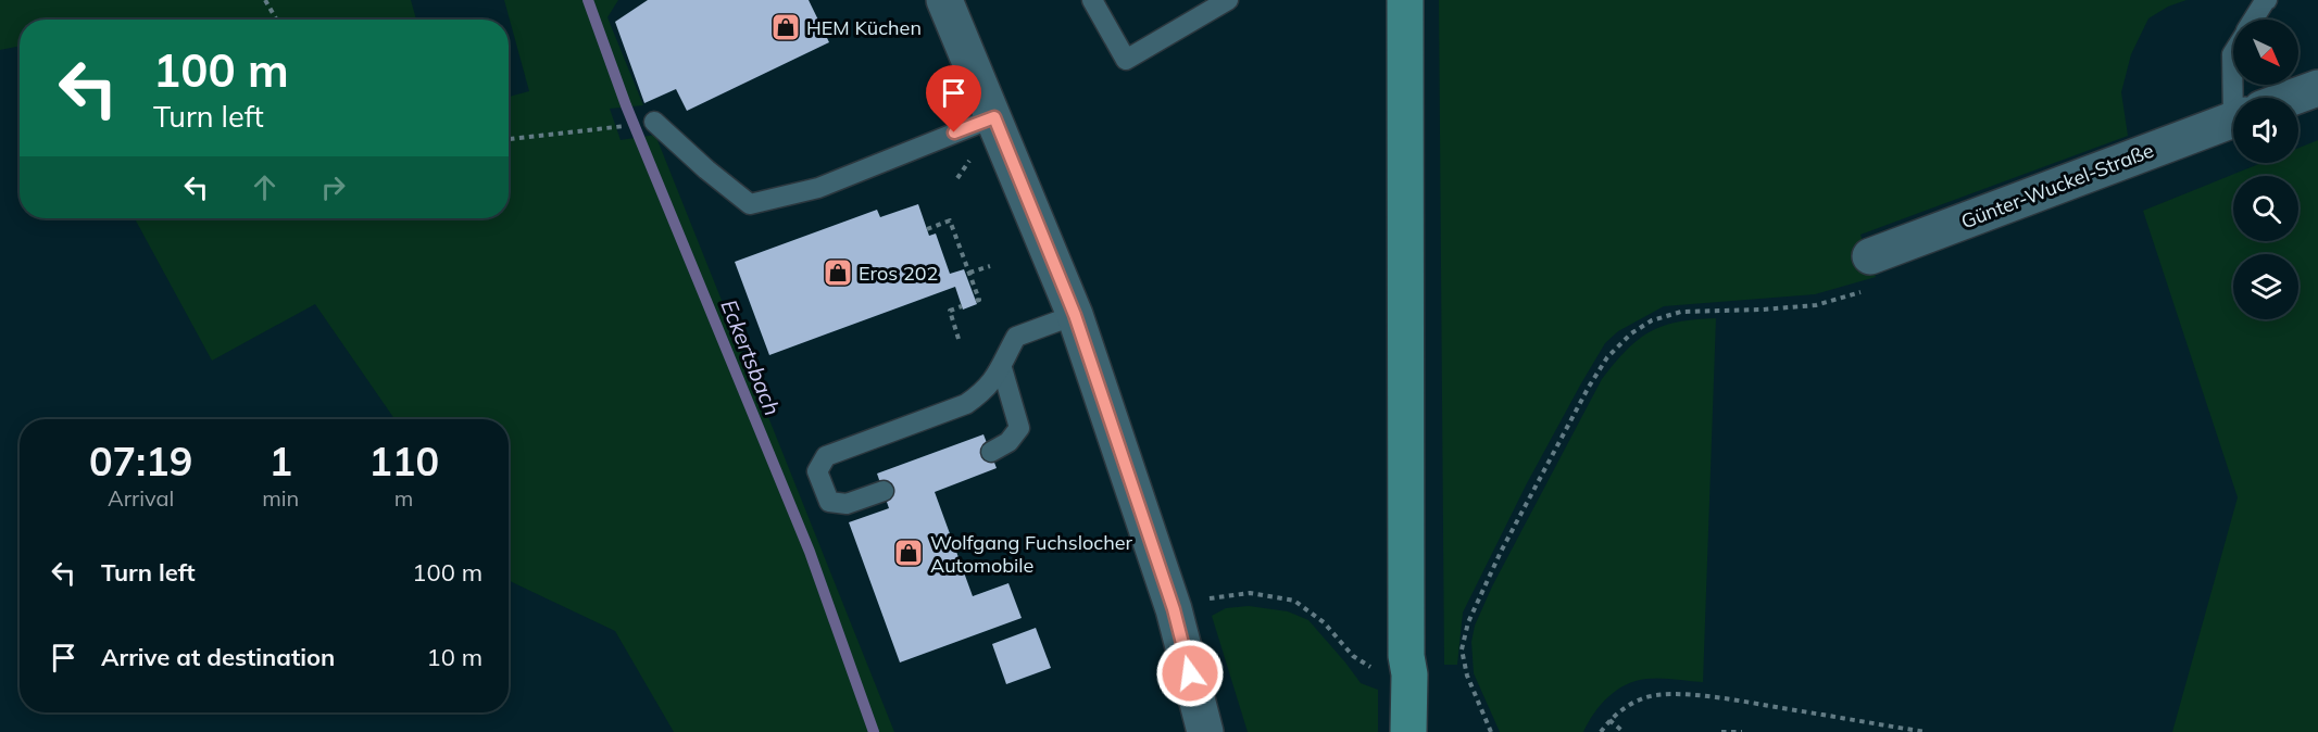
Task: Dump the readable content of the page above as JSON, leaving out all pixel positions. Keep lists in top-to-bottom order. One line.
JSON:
{"streets":{"street":["Günter-Wuckel-Straße"]},"water":["Eckertsbach"],"places":{"shop":["HEM Küchen","Eros 202","Wolfgang Fuchslocher Automobile"]},"north":"bottom right","page":{"turn":["100 m","Turn left"],"eta":["07:19","Arrival","1","min","110","m"],"list":[{"name":"Turn left","value":"100 m"},{"name":"Arrive at destination","value":"10 m"}]}}
